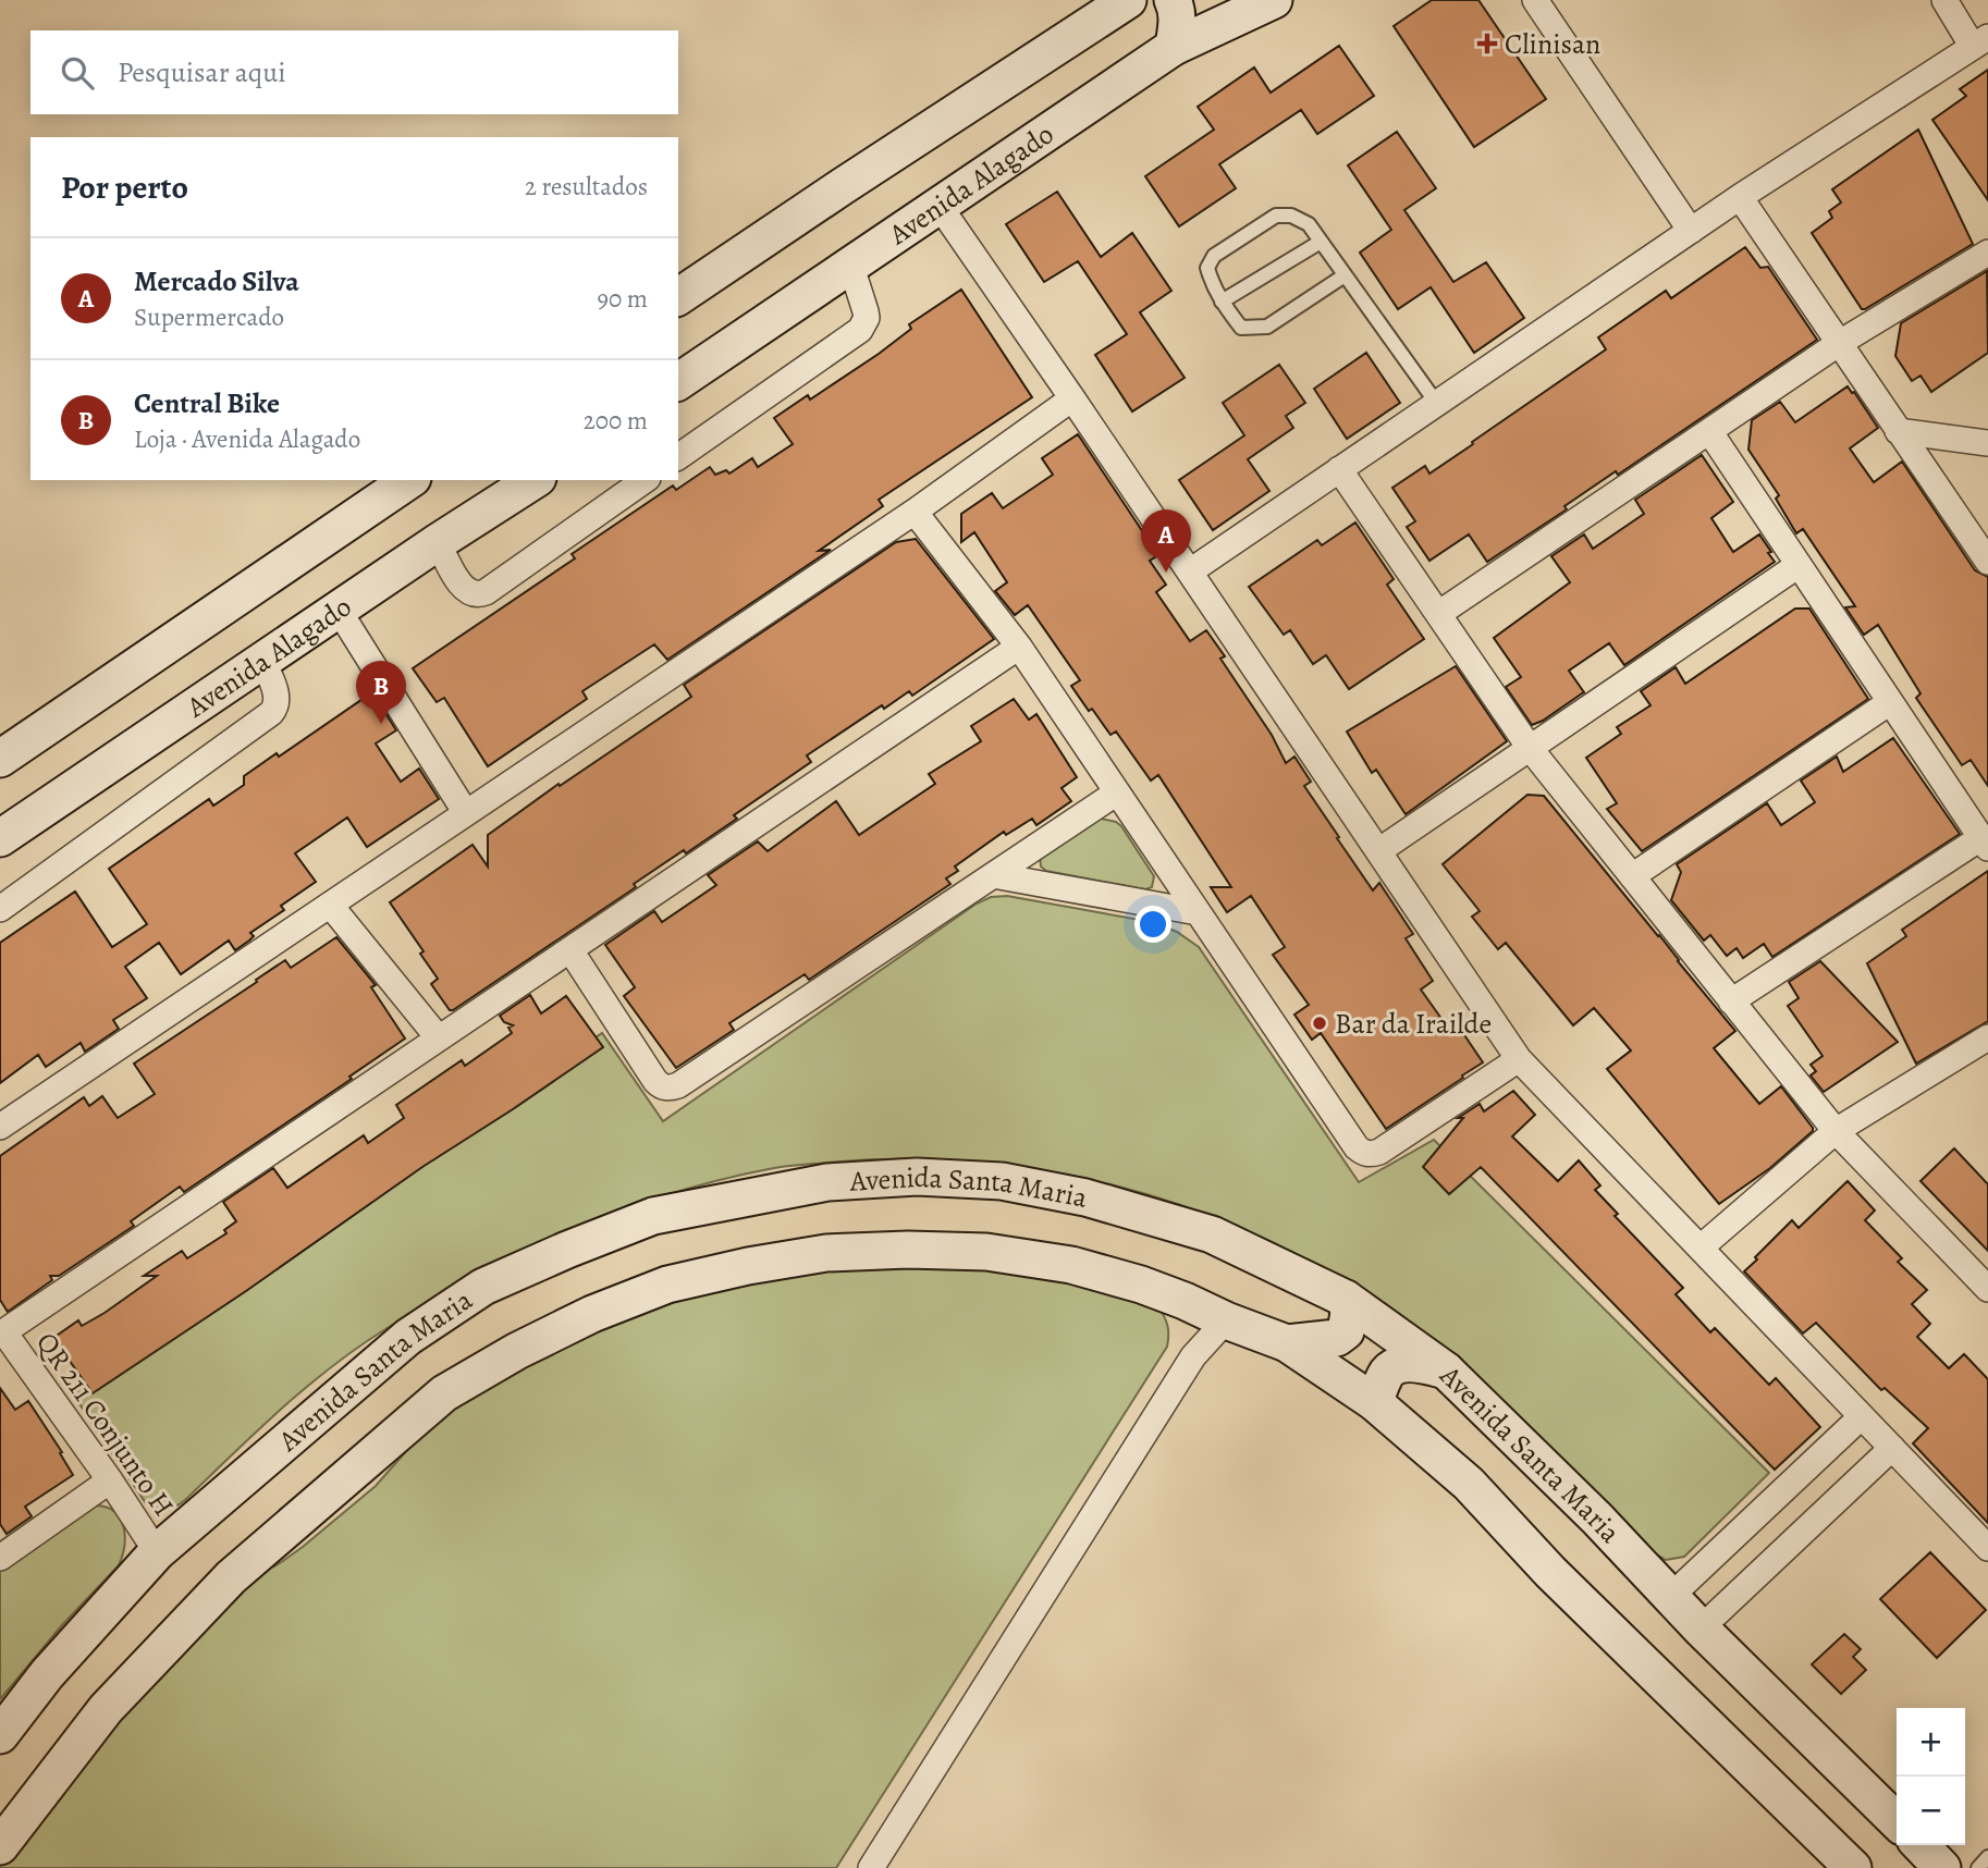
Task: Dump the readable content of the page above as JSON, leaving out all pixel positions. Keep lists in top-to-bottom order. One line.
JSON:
{"streets":{"main road":["Avenida Alagado","Avenida Santa Maria"],"street":["QR 211 Conjunto H"]},"crossings":[["Avenida Santa Maria","QR 211 Conjunto H"]],"places":{"health":["Clinisan"],"other":["Bar da Irailde"]},"page":{"search":"Pesquisar aqui","heading":["Por perto","2 resultados"],"list":[{"mark":"A","name":"Mercado Silva","note":"Supermercado","value":"90 m"},{"mark":"B","name":"Central Bike","note":"Loja · Avenida Alagado","value":"200 m"}],"pins":["A","B"],"map_buttons":["+","−"]}}
